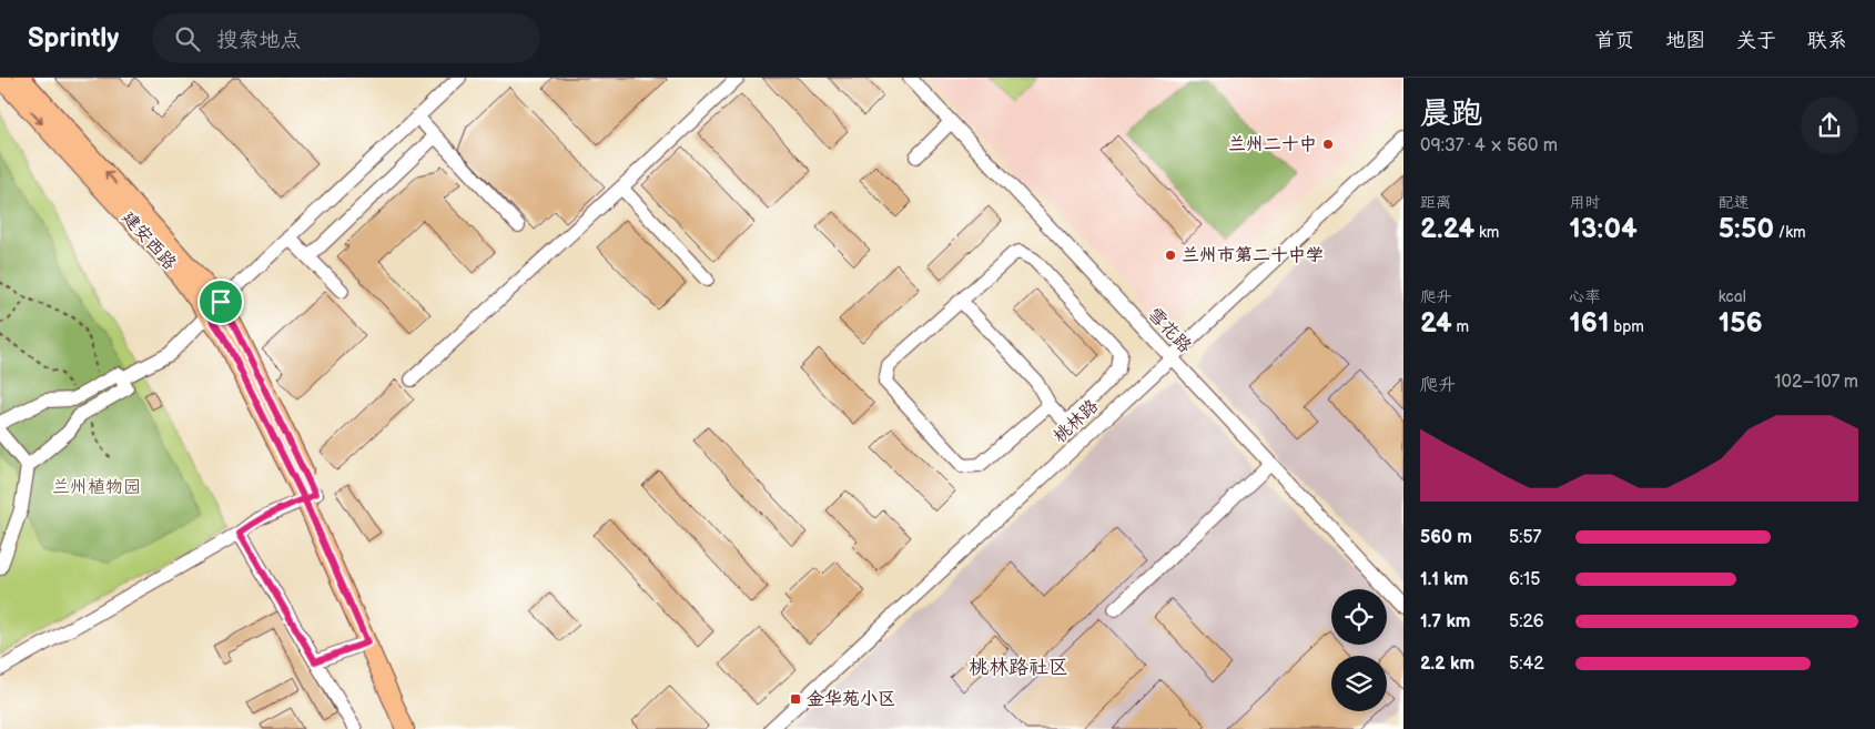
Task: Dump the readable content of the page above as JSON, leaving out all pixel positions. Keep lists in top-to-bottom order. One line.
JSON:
{"streets":{"main road":["建安西路"],"street":["雪花路","桃林路"]},"crossings":[["雪花路","桃林路"]],"districts":["桃林路社区"],"parks":["兰州植物园"],"places":{"other":["兰州二十中","兰州市第二十中学"],"transit":["金华苑小区"]},"page":{"header":"Sprintly","search":"搜索地点","nav":["首页","地图","关于","联系"],"heading":["晨跑","09:37 · 4 × 560 m"],"stats":[["距离","2.24 km"],["用时","13:04"],["配速","5:50 /km"],["爬升","24 m"],["心率","161 bpm"],["kcal","156"]],"chart":["爬升","102–107 m"],"list":[{"name":"560 m","note":"5:57"},{"name":"1.1 km","note":"6:15"},{"name":"1.7 km","note":"5:26"},{"name":"2.2 km","note":"5:42"}]}}
